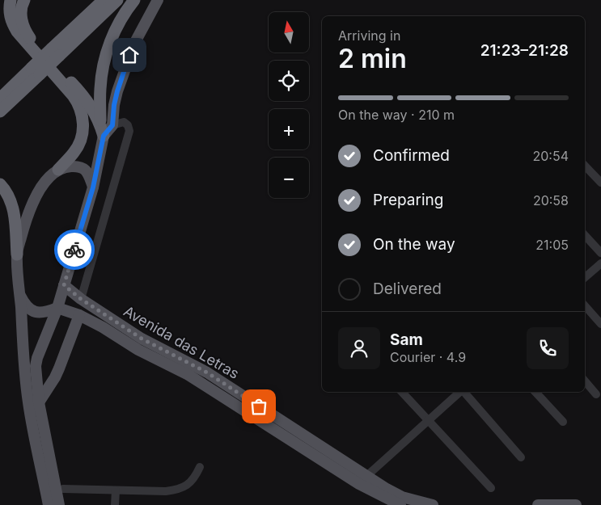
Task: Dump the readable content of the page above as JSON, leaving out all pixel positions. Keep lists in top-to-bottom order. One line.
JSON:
{"streets":{"main road":["Avenida das Letras"]},"north":"top","page":{"map_buttons":["+","−"],"heading":["2 min","Arriving in","21:23–21:28"],"panel":["Sam","Courier · 4.9"],"bar":"On the way · 210 m","list":[["Confirmed","20:54"],["Preparing","20:58"],["On the way","21:05"],"Delivered"]}}
